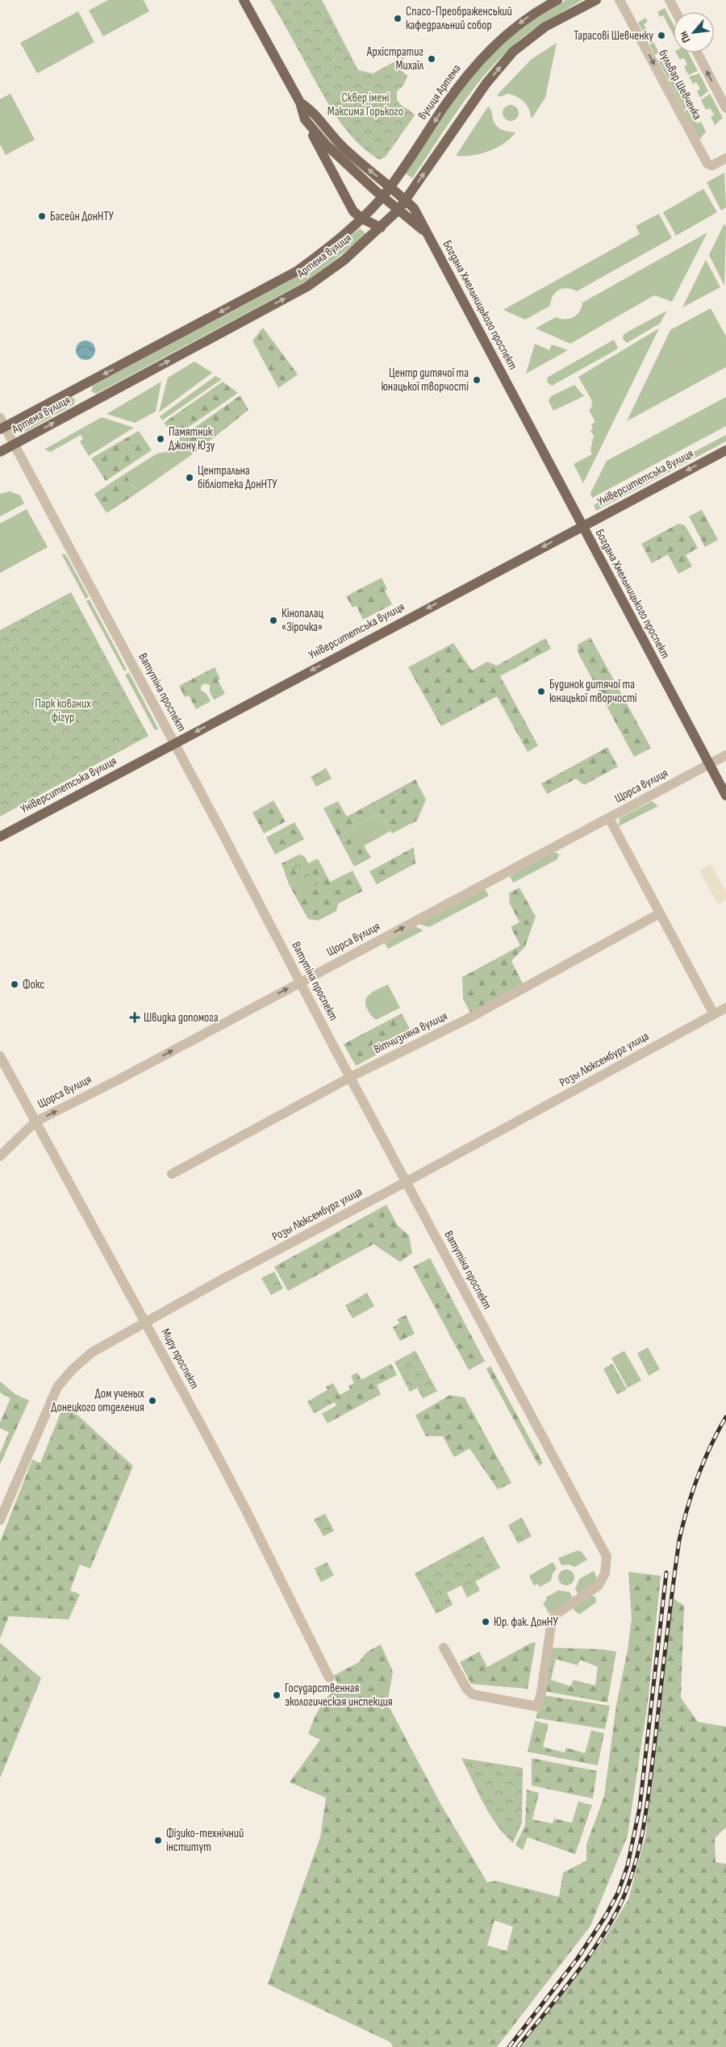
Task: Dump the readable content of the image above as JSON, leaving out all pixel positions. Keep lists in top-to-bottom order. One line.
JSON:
{"streets":{"main road":["вулиця Артема","Артема вулиця","Богдана Хмельницького проспект","Університетська вулиця"],"street":["бульвар Шевченка","Ватутіна проспект","Щорса вулиця","Вітчизняна вулиця","Розы Люксембург улица","Миру проспект"]},"crossings":[["вулиця Артема","Артема вулиця"],["вулиця Артема","Богдана Хмельницького проспект"],["Артема вулиця","Богдана Хмельницького проспект"],["Артема вулиця","Ватутіна проспект"],["Богдана Хмельницького проспект","Університетська вулиця"],["Богдана Хмельницького проспект","Щорса вулиця"],["Університетська вулиця","Ватутіна проспект"],["Ватутіна проспект","Щорса вулиця"],["Ватутіна проспект","Вітчизняна вулиця"],["Ватутіна проспект","Розы Люксембург улица"],["Щорса вулиця","Миру проспект"],["Розы Люксембург улица","Миру проспект"]],"one_way":["бульвар Шевченка","вулиця Артема","Університетська вулиця","Щорса вулиця"],"parks":["Сквер імені Максима Горького","Парк кованих фігур"],"places":{"other":["Спасо-Преображенський кафедральний собор","Тарасові Шевченку","Архістратиг Михаїл","Басейн ДонНТУ","Центр дитячої та юнацької творчості","Памятник Джону Юзу","Центральна бібліотека ДонНТУ","Кінопалац «Зірочка»","Будинок дитячої та юнацької творчості","Фокс","Дом ученых Донецкого отделения","Юр. фак. ДонНУ","Государственная экологическая инспекция","Фізико-технічний інститут"],"health":["Швидка допомога"]},"north":"bottom left"}
